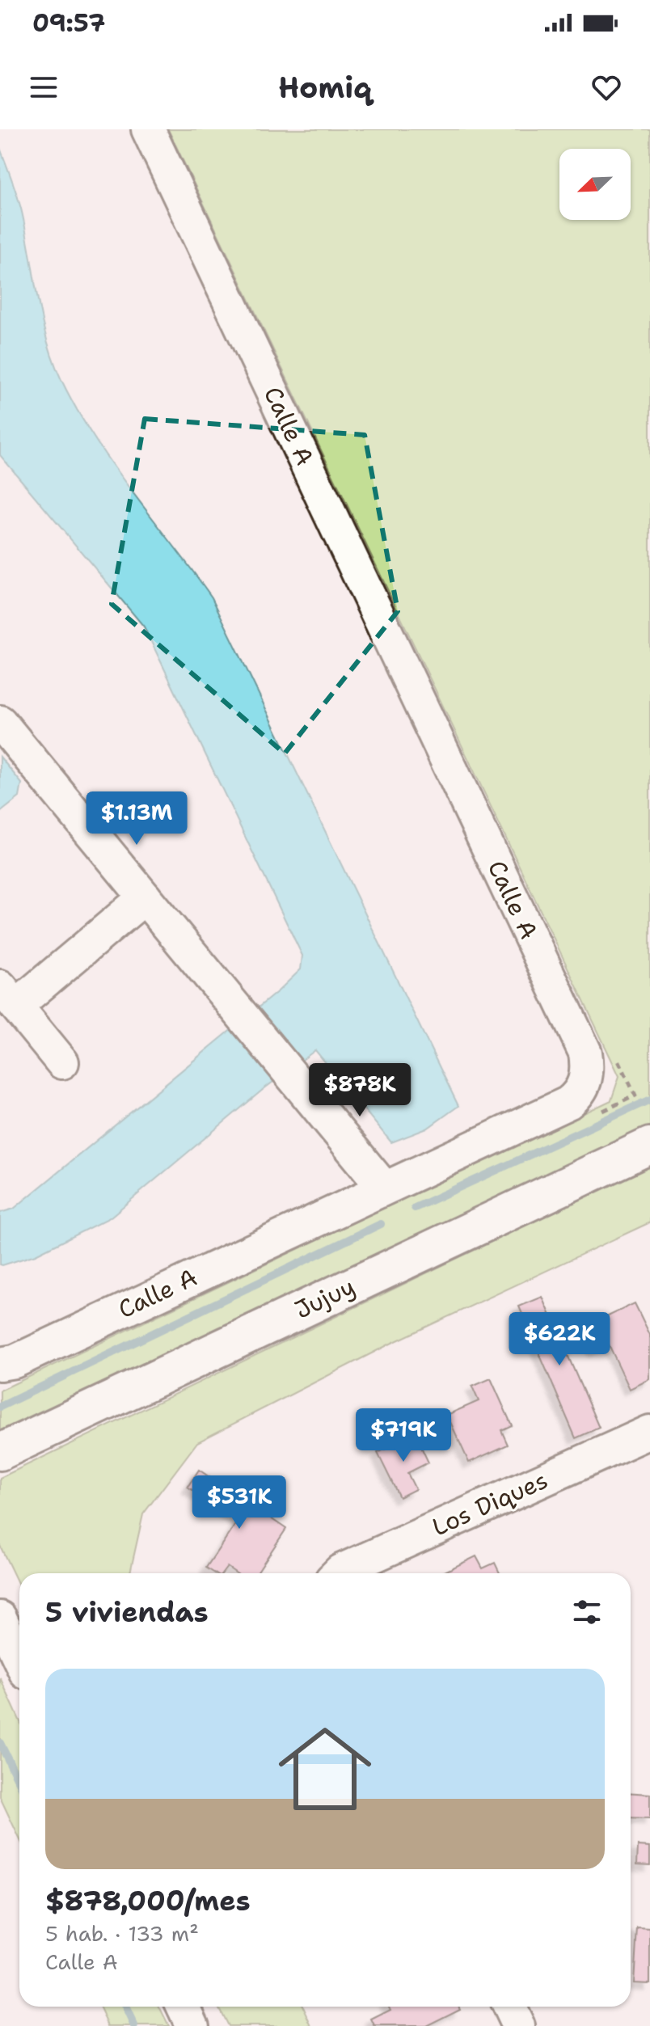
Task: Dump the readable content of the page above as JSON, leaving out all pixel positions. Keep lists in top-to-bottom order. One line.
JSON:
{"streets":{"street":["Calle A","Jujuy","Los Diques"]},"north":"bottom left","page":{"status":"09:57","header":"Homiq","price":["$1.13M","$878K","$622K","$719K","$531K"],"heading":"5 viviendas","list":[{"name":"$878,000/mes","note":"5 hab. · 133 m² · Calle A"}]}}
